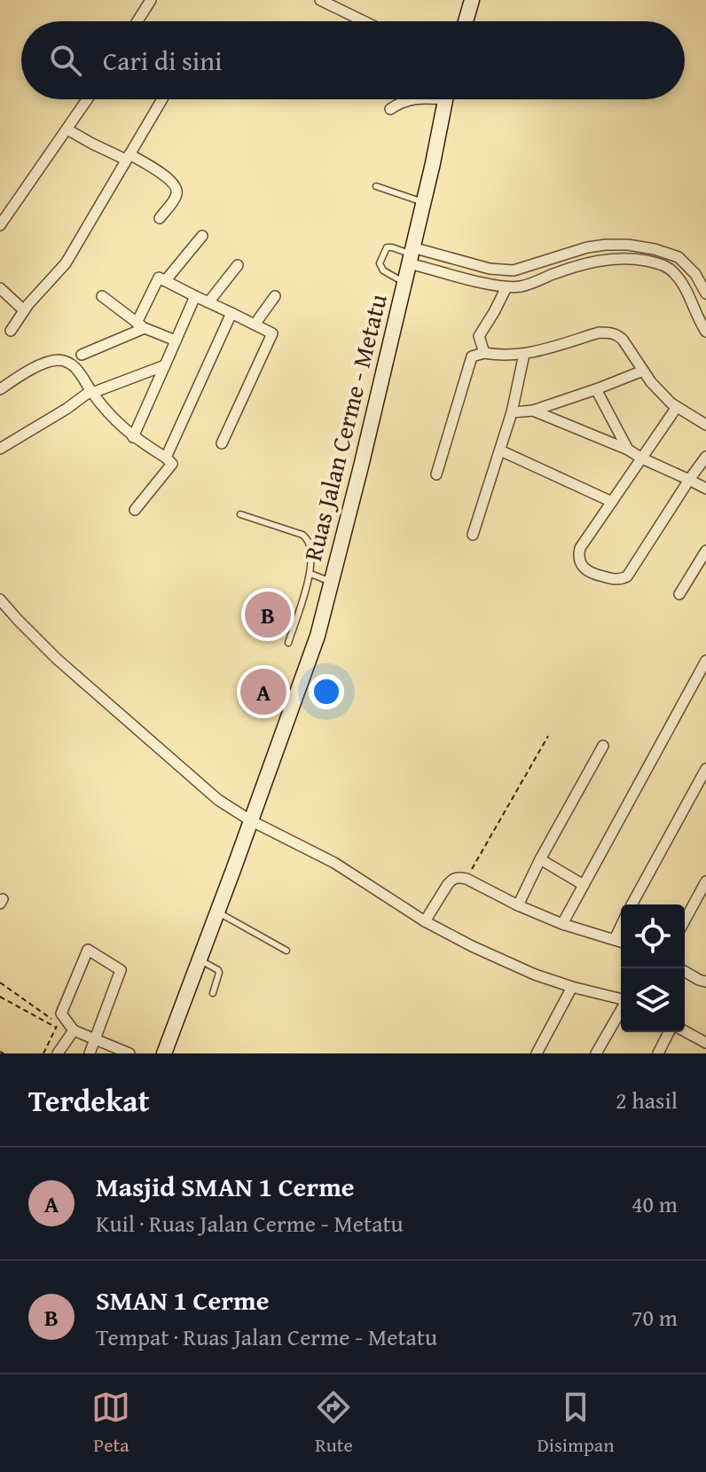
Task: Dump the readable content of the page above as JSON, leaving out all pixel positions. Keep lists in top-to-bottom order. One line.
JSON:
{"streets":{"main road":["Ruas Jalan Cerme - Metatu"]},"page":{"search":"Cari di sini","pins":["B","A"],"heading":["Terdekat","2 hasil"],"list":[{"mark":"A","name":"Masjid SMAN 1 Cerme","note":"Kuil · Ruas Jalan Cerme - Metatu","value":"40 m"},{"mark":"B","name":"SMAN 1 Cerme","note":"Tempat · Ruas Jalan Cerme - Metatu","value":"70 m"}],"nav":["Peta","Rute","Disimpan"]}}
